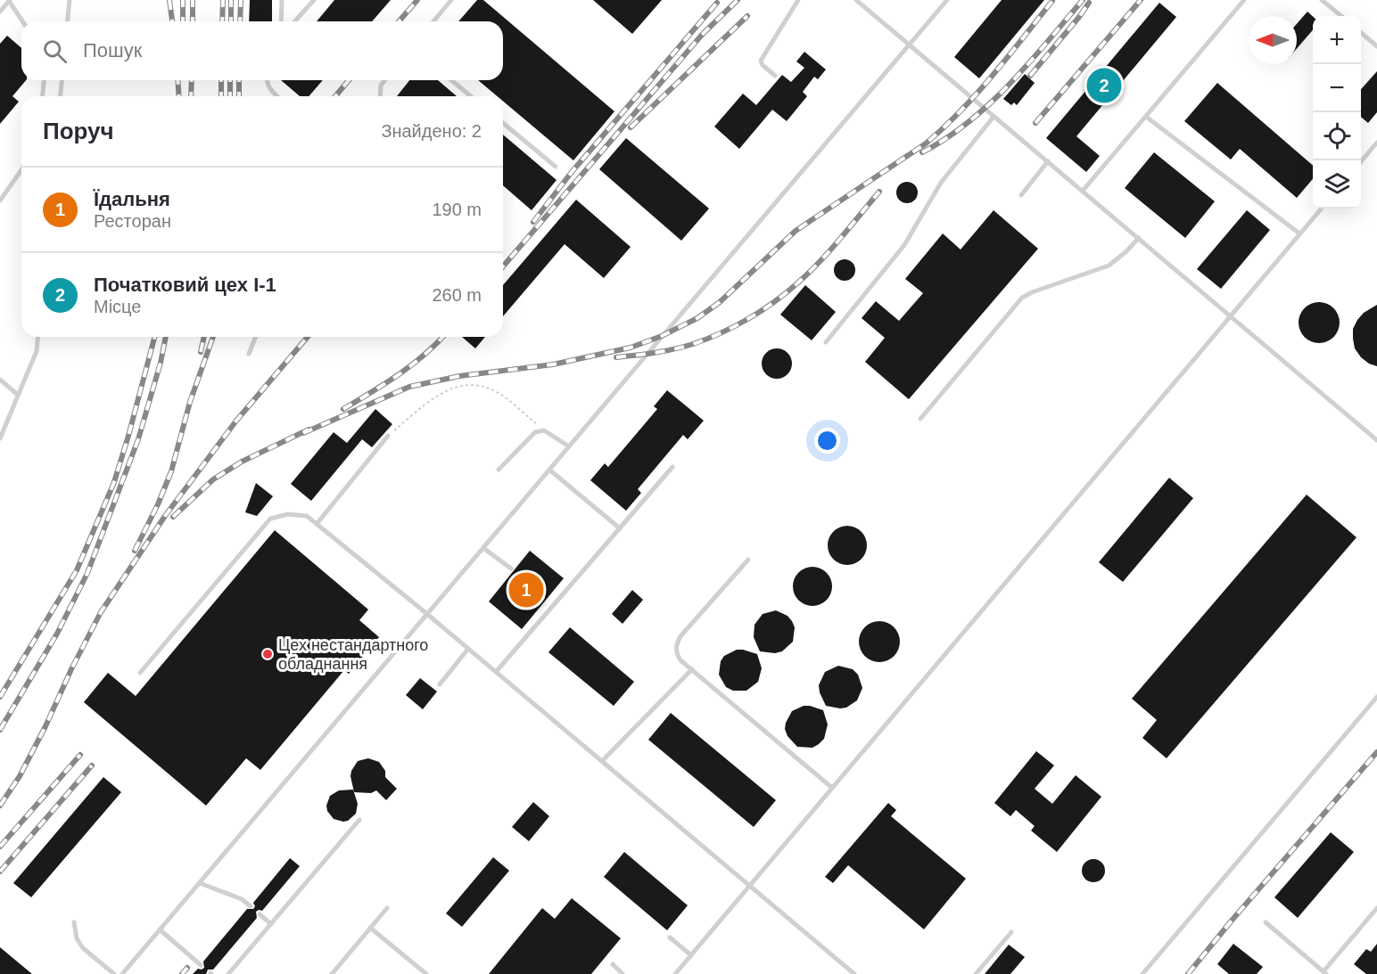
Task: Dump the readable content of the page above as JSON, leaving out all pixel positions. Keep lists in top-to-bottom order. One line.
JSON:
{"places":["Цех нестандартного обладнання"],"north":"left","page":{"map_buttons":["+","−"],"search":"Пошук","pins":["2","1"],"heading":["Поруч","Знайдено: 2"],"list":[{"mark":"1","name":"Їдальня","note":"Ресторан","value":"190 m"},{"mark":"2","name":"Початковий цех І-1","note":"Місце","value":"260 m"}]}}
